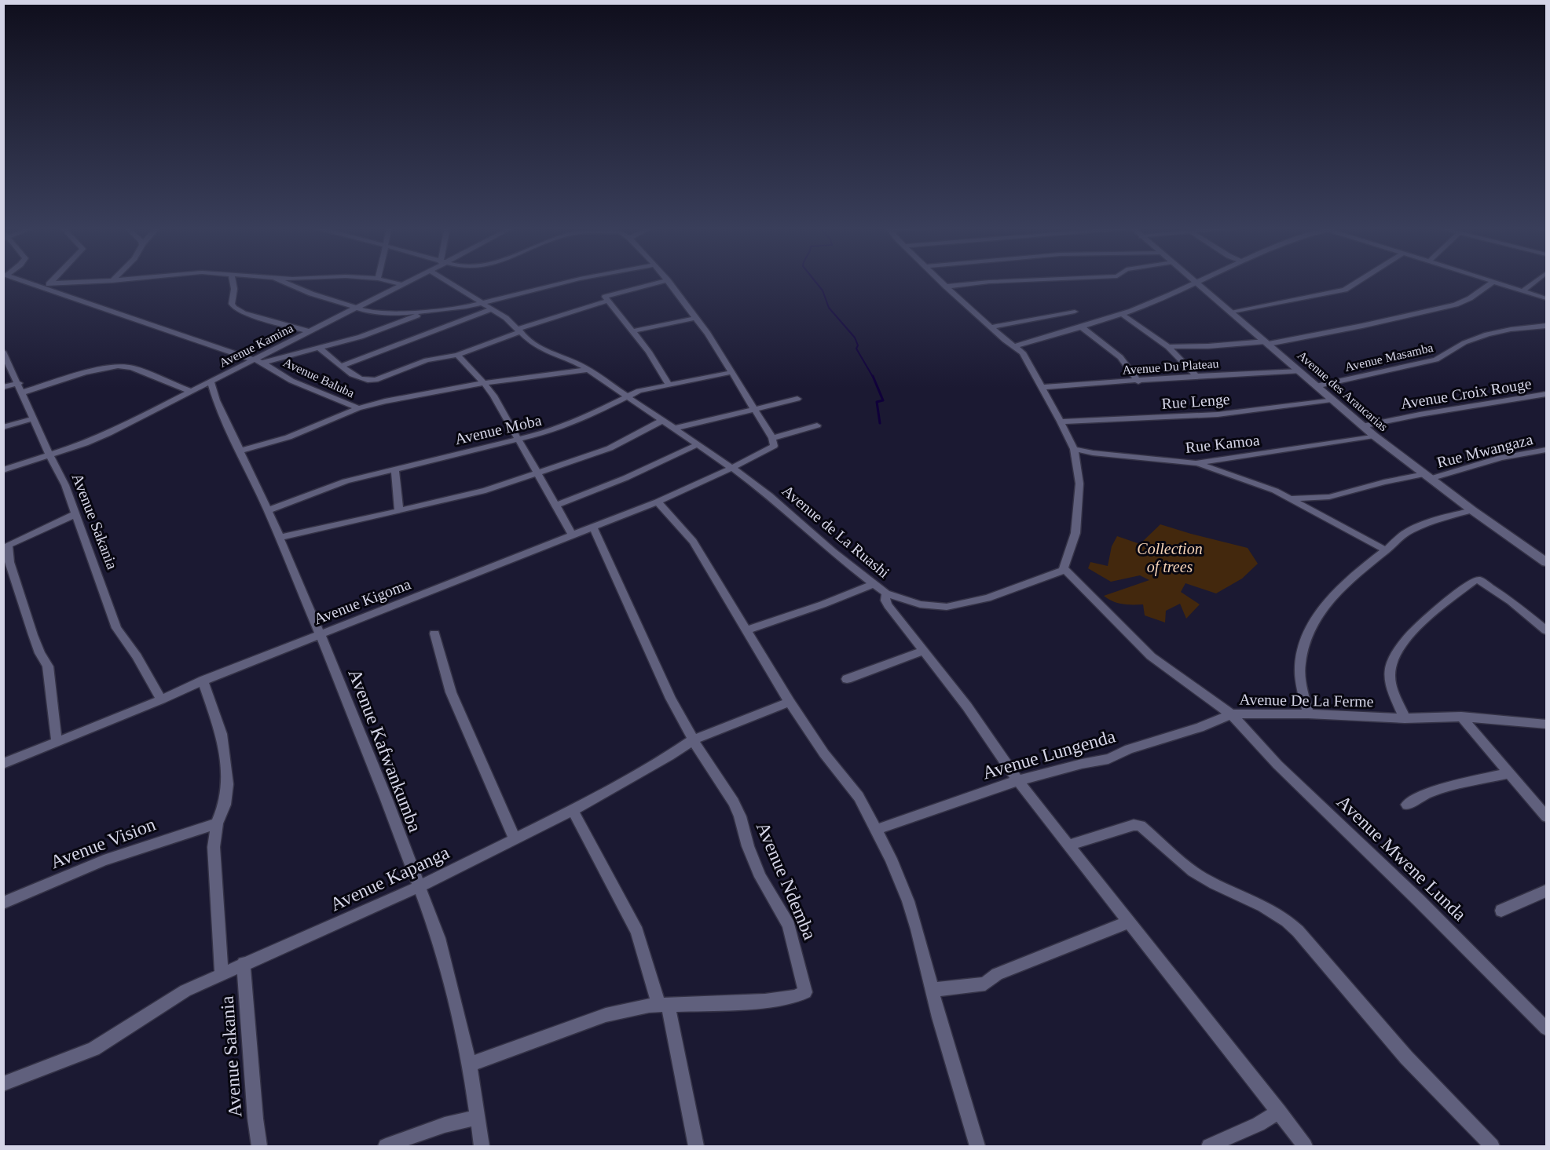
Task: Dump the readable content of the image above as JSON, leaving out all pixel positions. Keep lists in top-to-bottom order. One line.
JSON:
{"streets":{"street":["Avenue Kamina","Avenue Masamba","Avenue Du Plateau","Avenue Baluba","Avenue des Araucarias","Avenue Croix Rouge","Rue Lenge","Avenue Moba","Rue Kamoa","Rue Mwangaza","Avenue Sakania","Avenue de La Ruashi","Avenue Kigoma","Avenue De La Ferme","Avenue Kafwankumba","Avenue Lungenda","Avenue Vision","Avenue Mwene Lunda","Avenue Kapanga","Avenue Ndemba"]},"crossings":[["Avenue Kamina","Avenue Baluba"],["Avenue Kamina","Avenue Sakania"],["Avenue Kamina","Avenue Kafwankumba"],["Avenue Masamba","Avenue des Araucarias"],["Avenue Du Plateau","Avenue des Araucarias"],["Avenue Baluba","Avenue de La Ruashi"],["Avenue Baluba","Avenue Kafwankumba"],["Avenue des Araucarias","Avenue Croix Rouge"],["Avenue des Araucarias","Rue Lenge"],["Avenue des Araucarias","Rue Kamoa"],["Avenue des Araucarias","Rue Mwangaza"],["Avenue Moba","Avenue de La Ruashi"],["Avenue Moba","Avenue Kafwankumba"],["Avenue Sakania","Avenue Kigoma"],["Avenue Sakania","Avenue Kapanga"],["Avenue de La Ruashi","Avenue Kigoma"],["Avenue de La Ruashi","Avenue De La Ferme"],["Avenue Kigoma","Avenue Kafwankumba"],["Avenue Kigoma","Avenue Ndemba"],["Avenue De La Ferme","Avenue Lungenda"],["Avenue De La Ferme","Avenue Mwene Lunda"],["Avenue Kafwankumba","Avenue Kapanga"],["Avenue Kafwankumba","Avenue Ndemba"],["Avenue Lungenda","Avenue Mwene Lunda"],["Avenue Kapanga","Avenue Ndemba"]],"parks":["Collection of trees"]}
